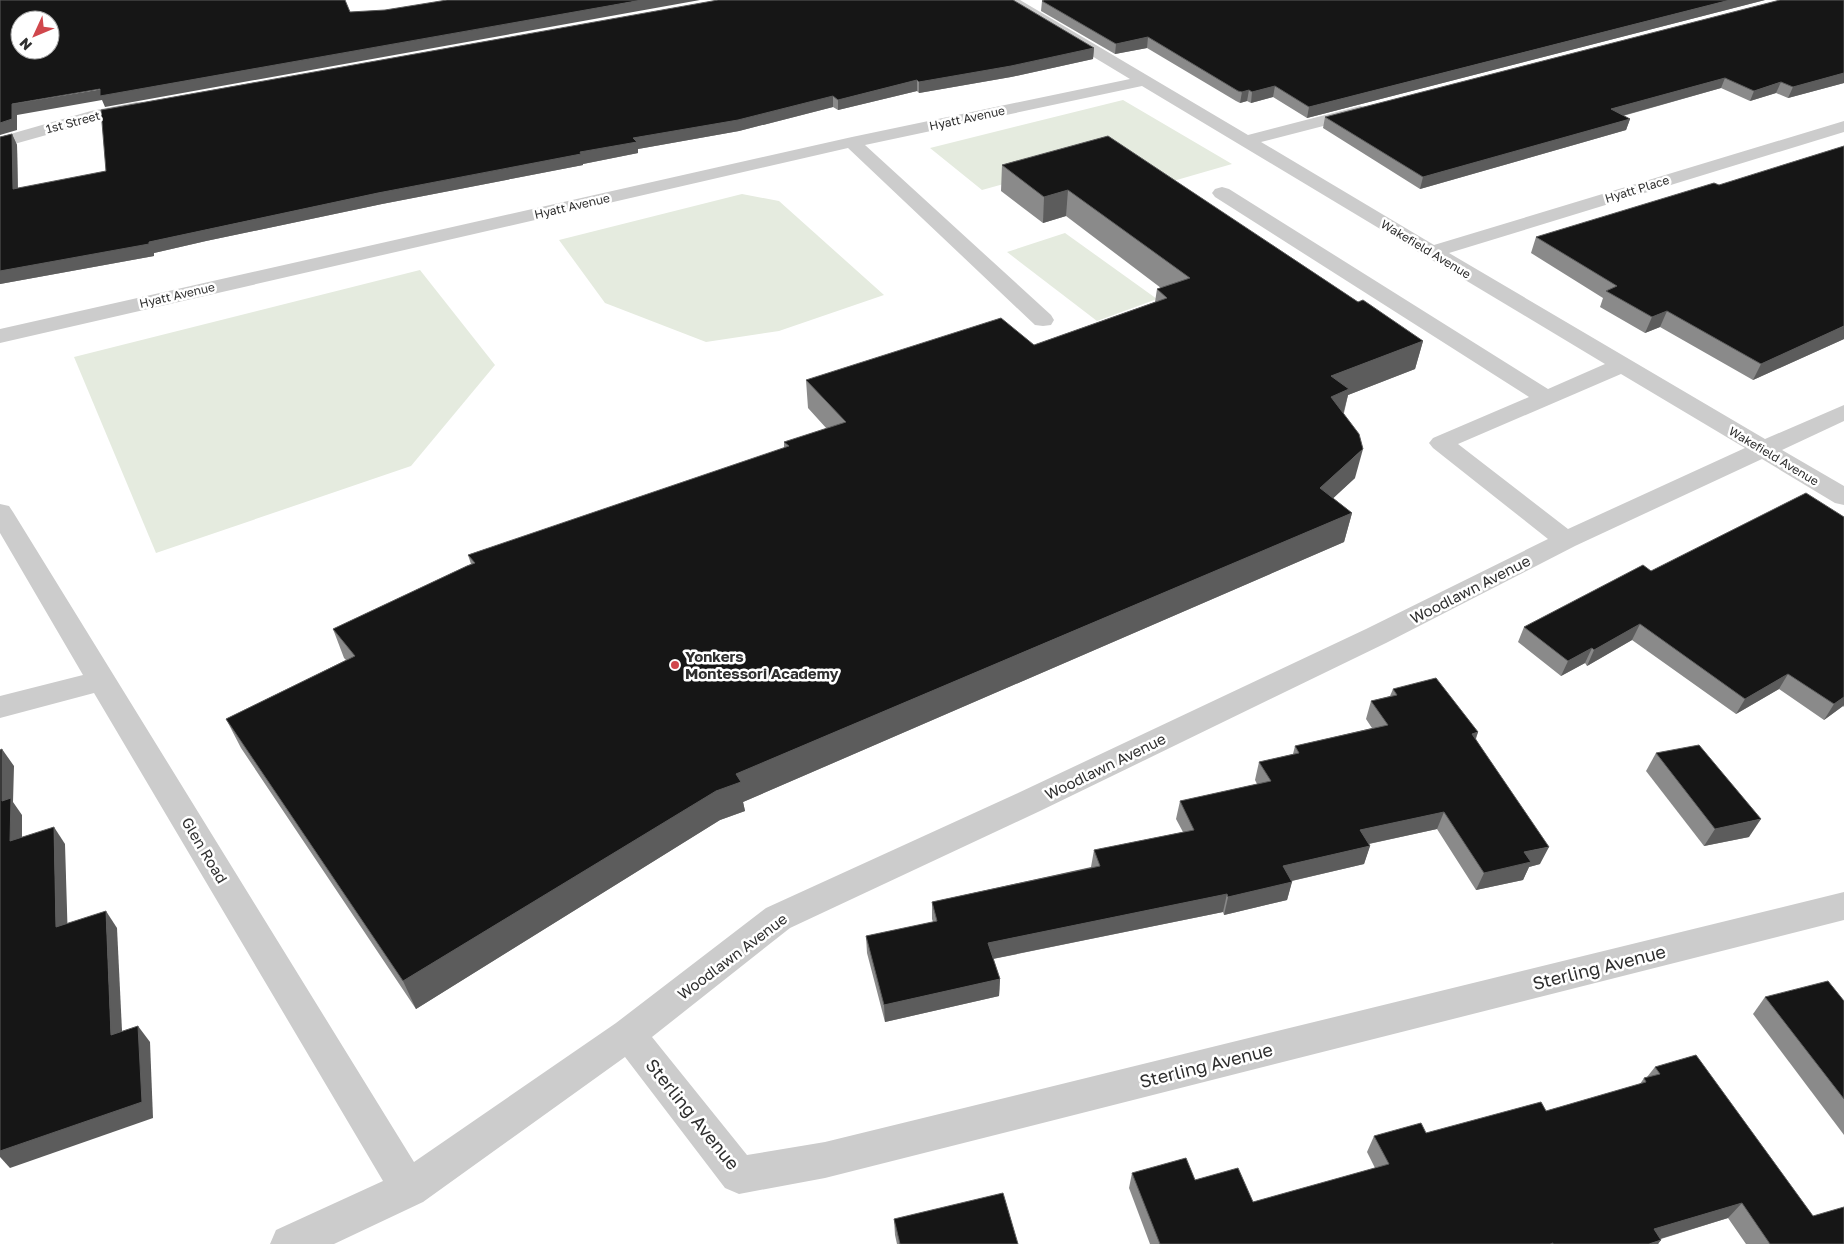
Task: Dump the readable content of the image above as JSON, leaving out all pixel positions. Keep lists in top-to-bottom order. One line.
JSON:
{"streets":{"street":["Hyatt Avenue","1st Street","Hyatt Place","Wakefield Avenue","Woodlawn Avenue","Glen Road","Sterling Avenue"]},"crossings":[["Hyatt Avenue","Wakefield Avenue"],["Hyatt Place","Wakefield Avenue"],["Wakefield Avenue","Woodlawn Avenue"],["Woodlawn Avenue","Glen Road"],["Woodlawn Avenue","Sterling Avenue"]],"places":["Yonkers Montessori Academy"],"north":"bottom left"}
